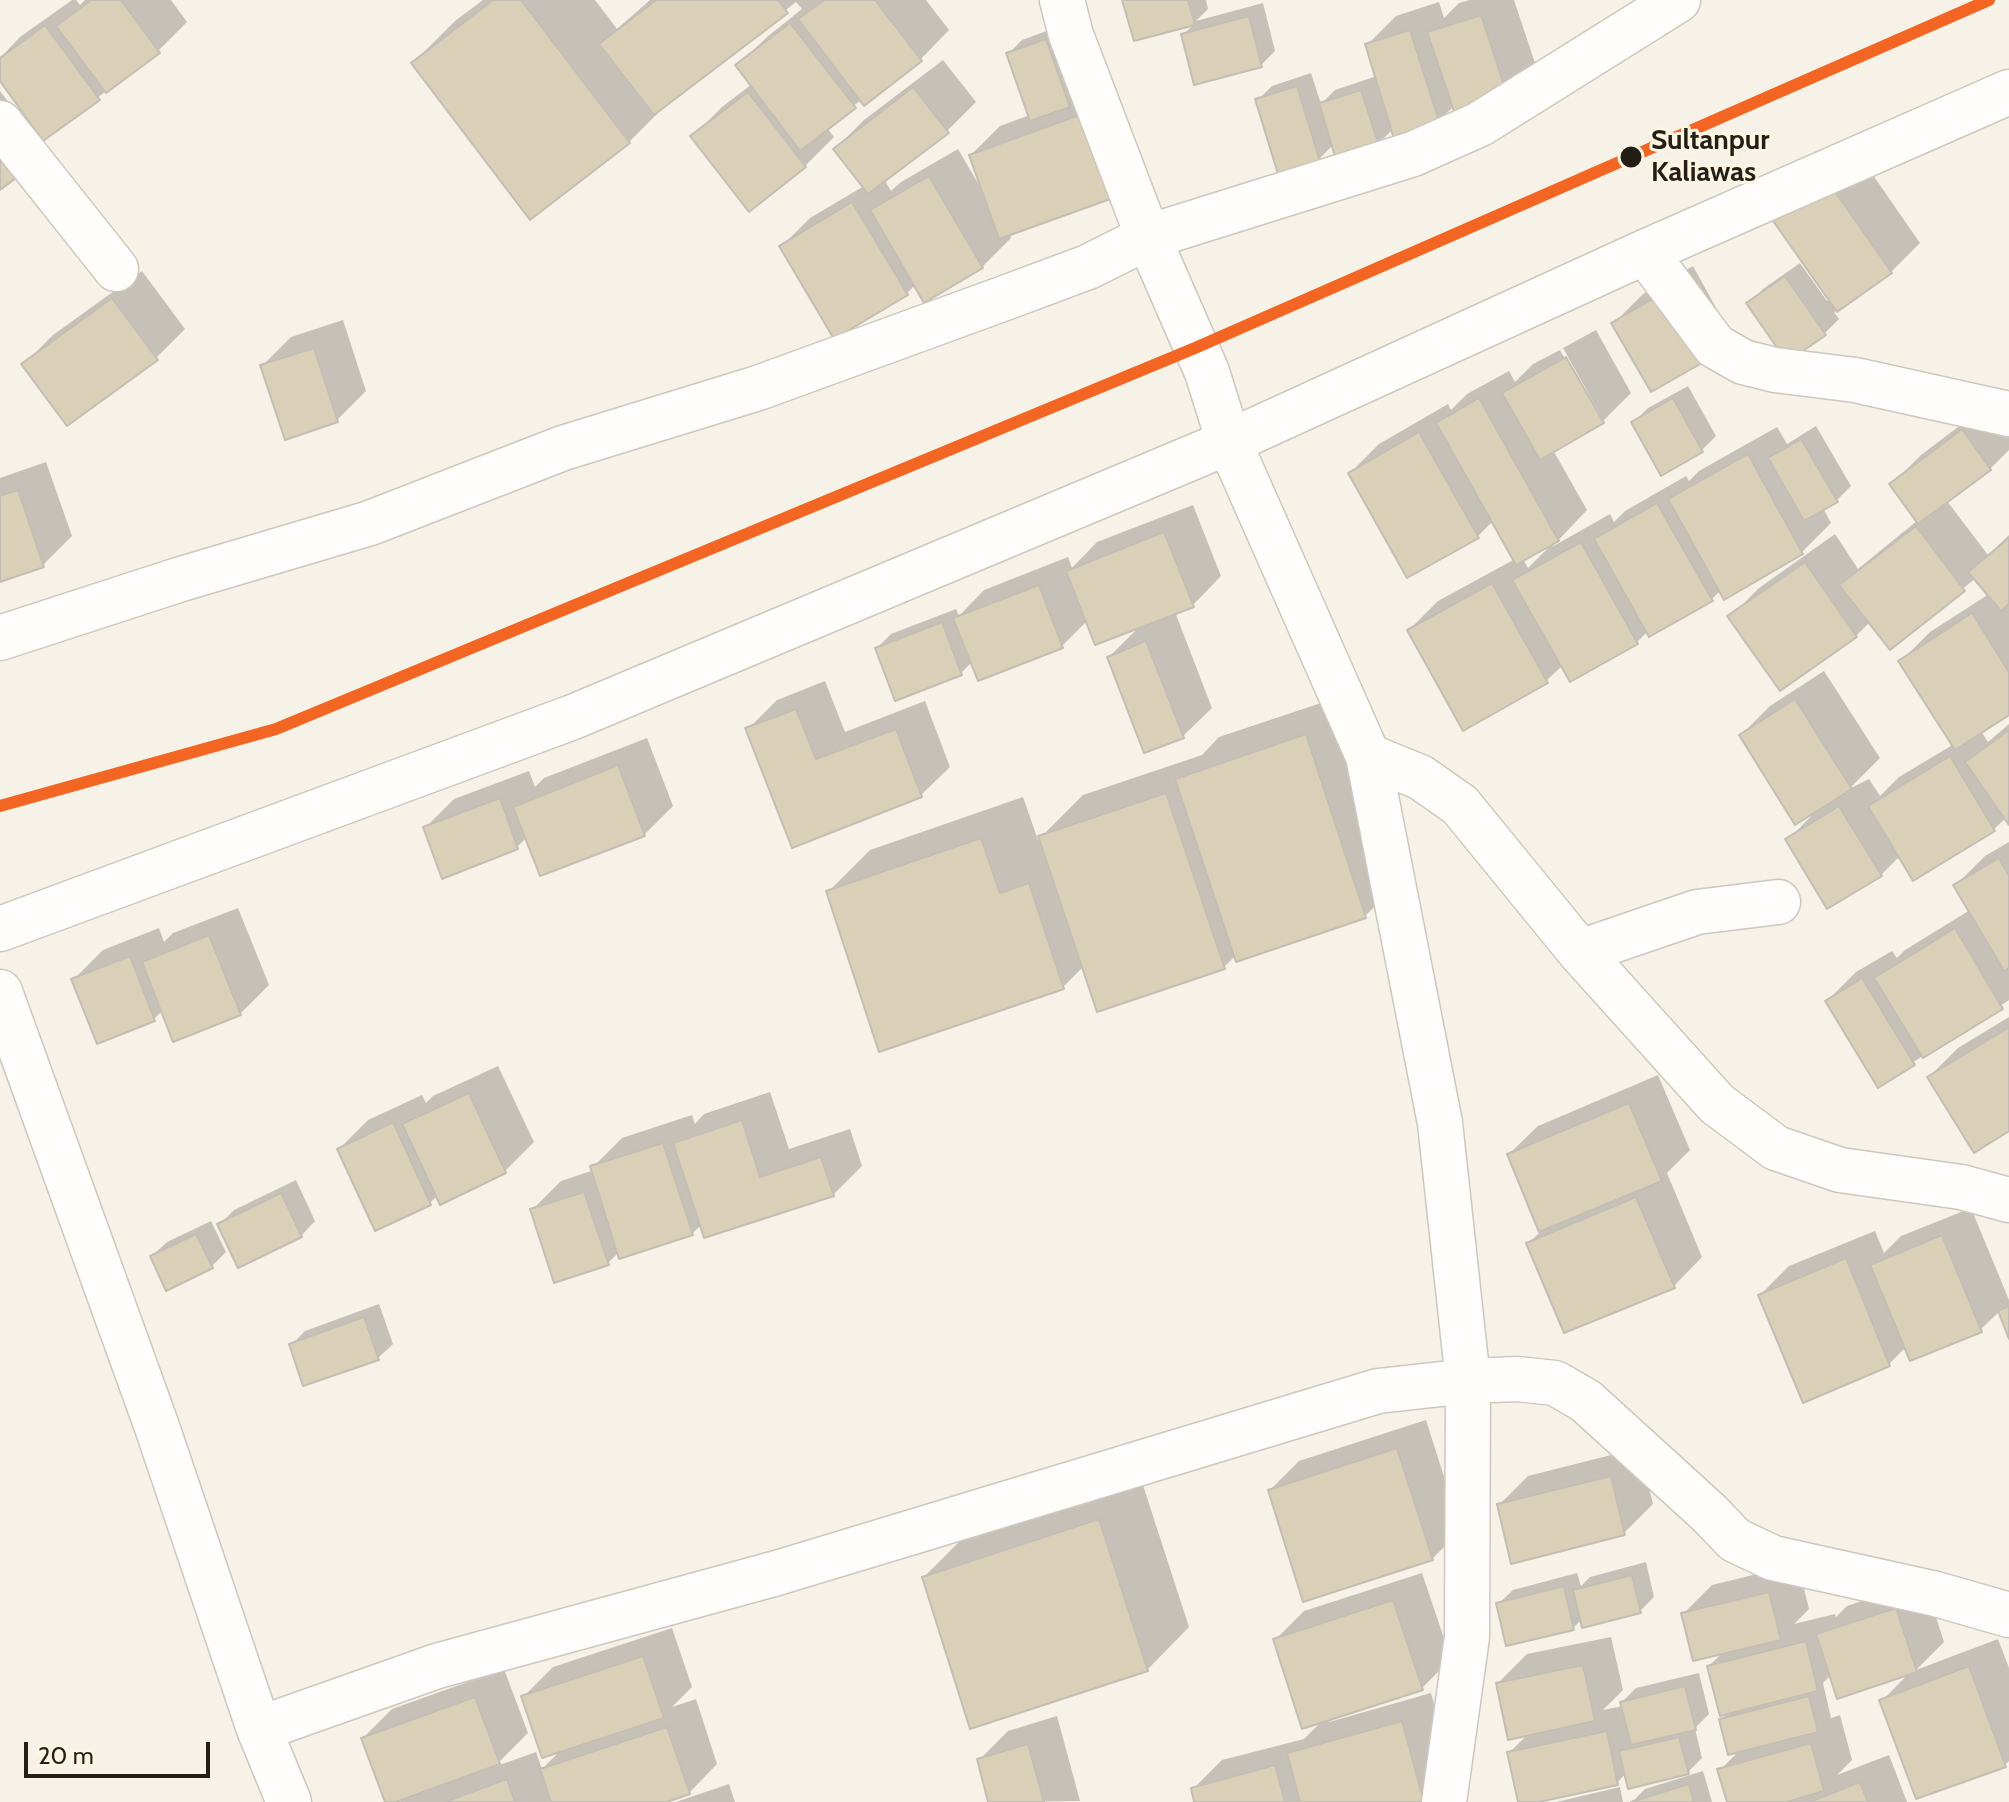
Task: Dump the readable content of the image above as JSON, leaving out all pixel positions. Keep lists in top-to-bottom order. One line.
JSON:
{"places":["Sultanpur Kaliawas"],"scale_bar":"20 m"}
